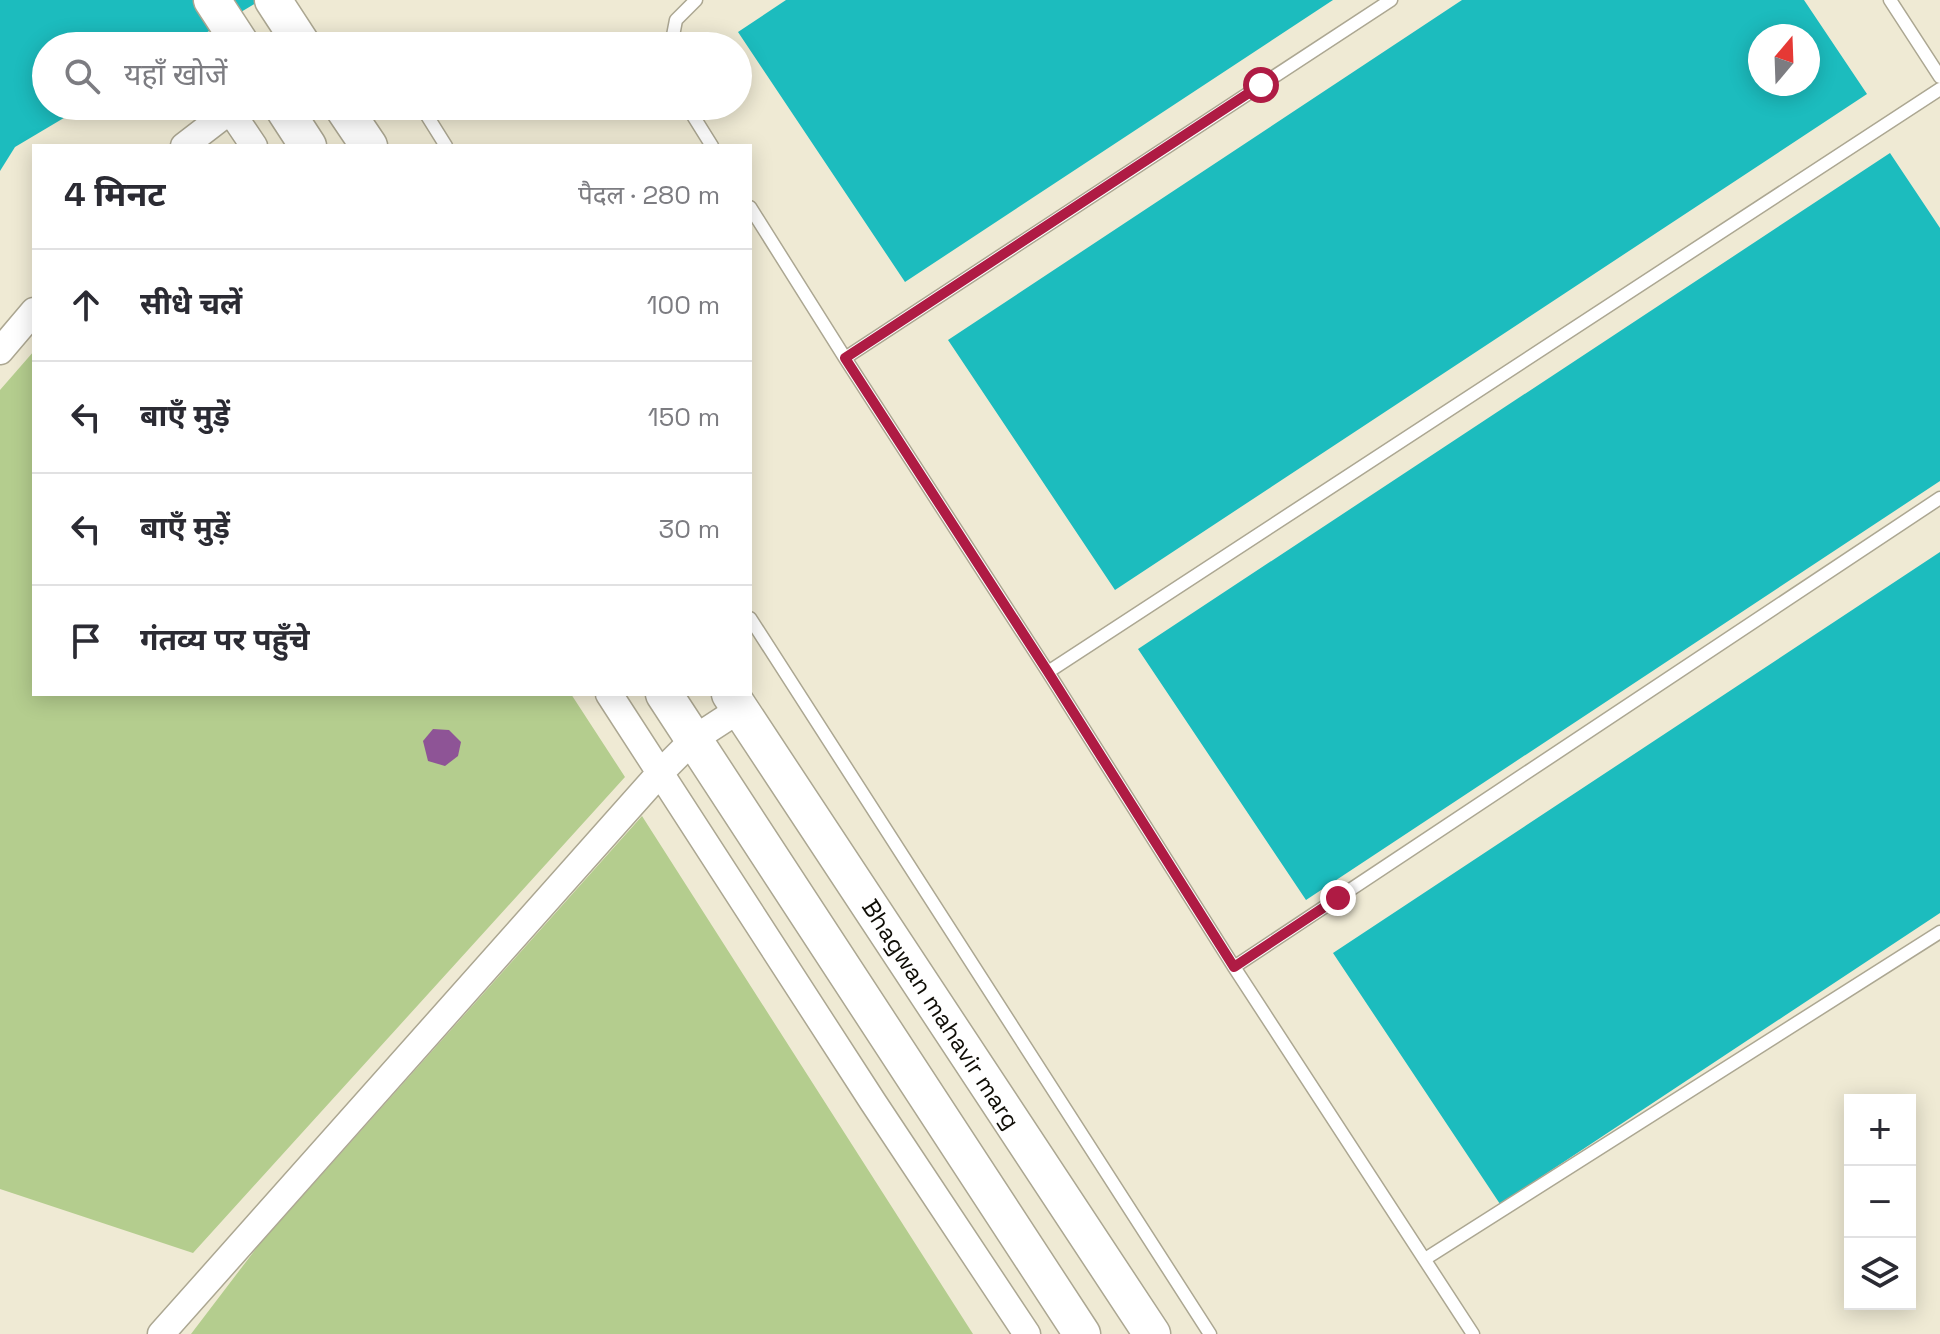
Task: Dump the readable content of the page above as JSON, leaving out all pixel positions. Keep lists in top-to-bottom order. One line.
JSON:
{"streets":{"main road":["Bhagwan mahavir marg"]},"north":"top","page":{"search":"यहाँ खोजें","heading":["4 मिनट","पैदल · 280 m"],"list":[["सीधे चलें","100 m"],["बाएँ मुड़ें","150 m"],["बाएँ मुड़ें","30 m"],"गंतव्य पर पहुँचे"],"map_buttons":["+","−"]}}
